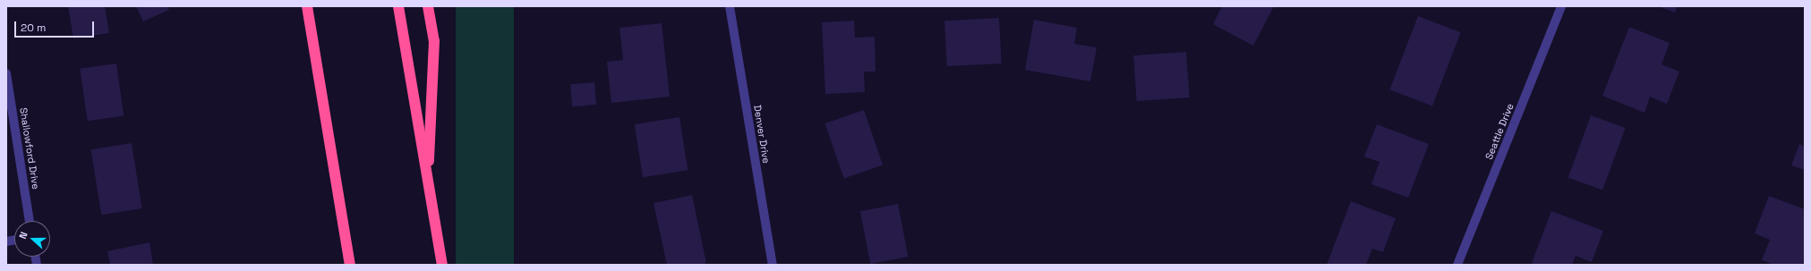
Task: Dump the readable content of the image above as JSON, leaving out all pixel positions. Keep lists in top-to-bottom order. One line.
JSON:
{"streets":{"street":["Seattle Drive","Denver Drive","Shallowford Drive"]},"scale_bar":"20 m","north":"left"}
